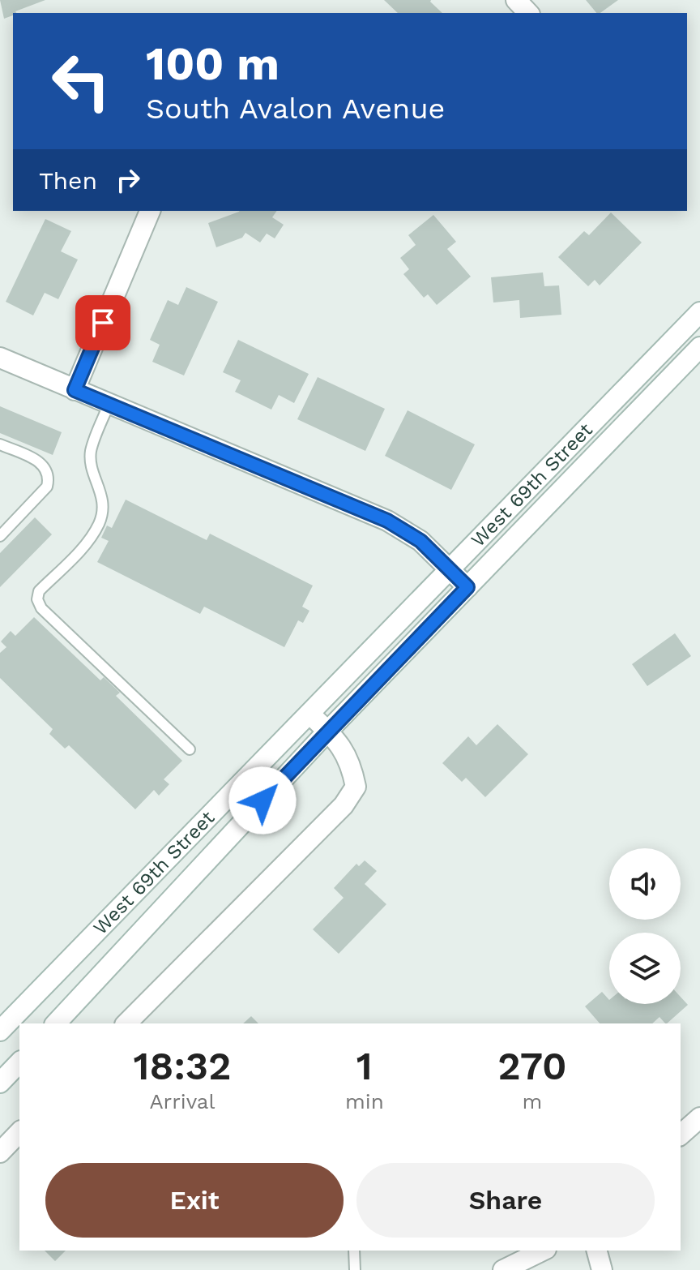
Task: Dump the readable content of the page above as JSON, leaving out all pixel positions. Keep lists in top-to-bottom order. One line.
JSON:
{"streets":{"main road":["West 69th Street"]},"page":{"turn":["100 m","South Avalon Avenue"],"then":"Then","eta":["18:32","Arrival","1","min","270","m"],"buttons":["Exit","Share"]}}
